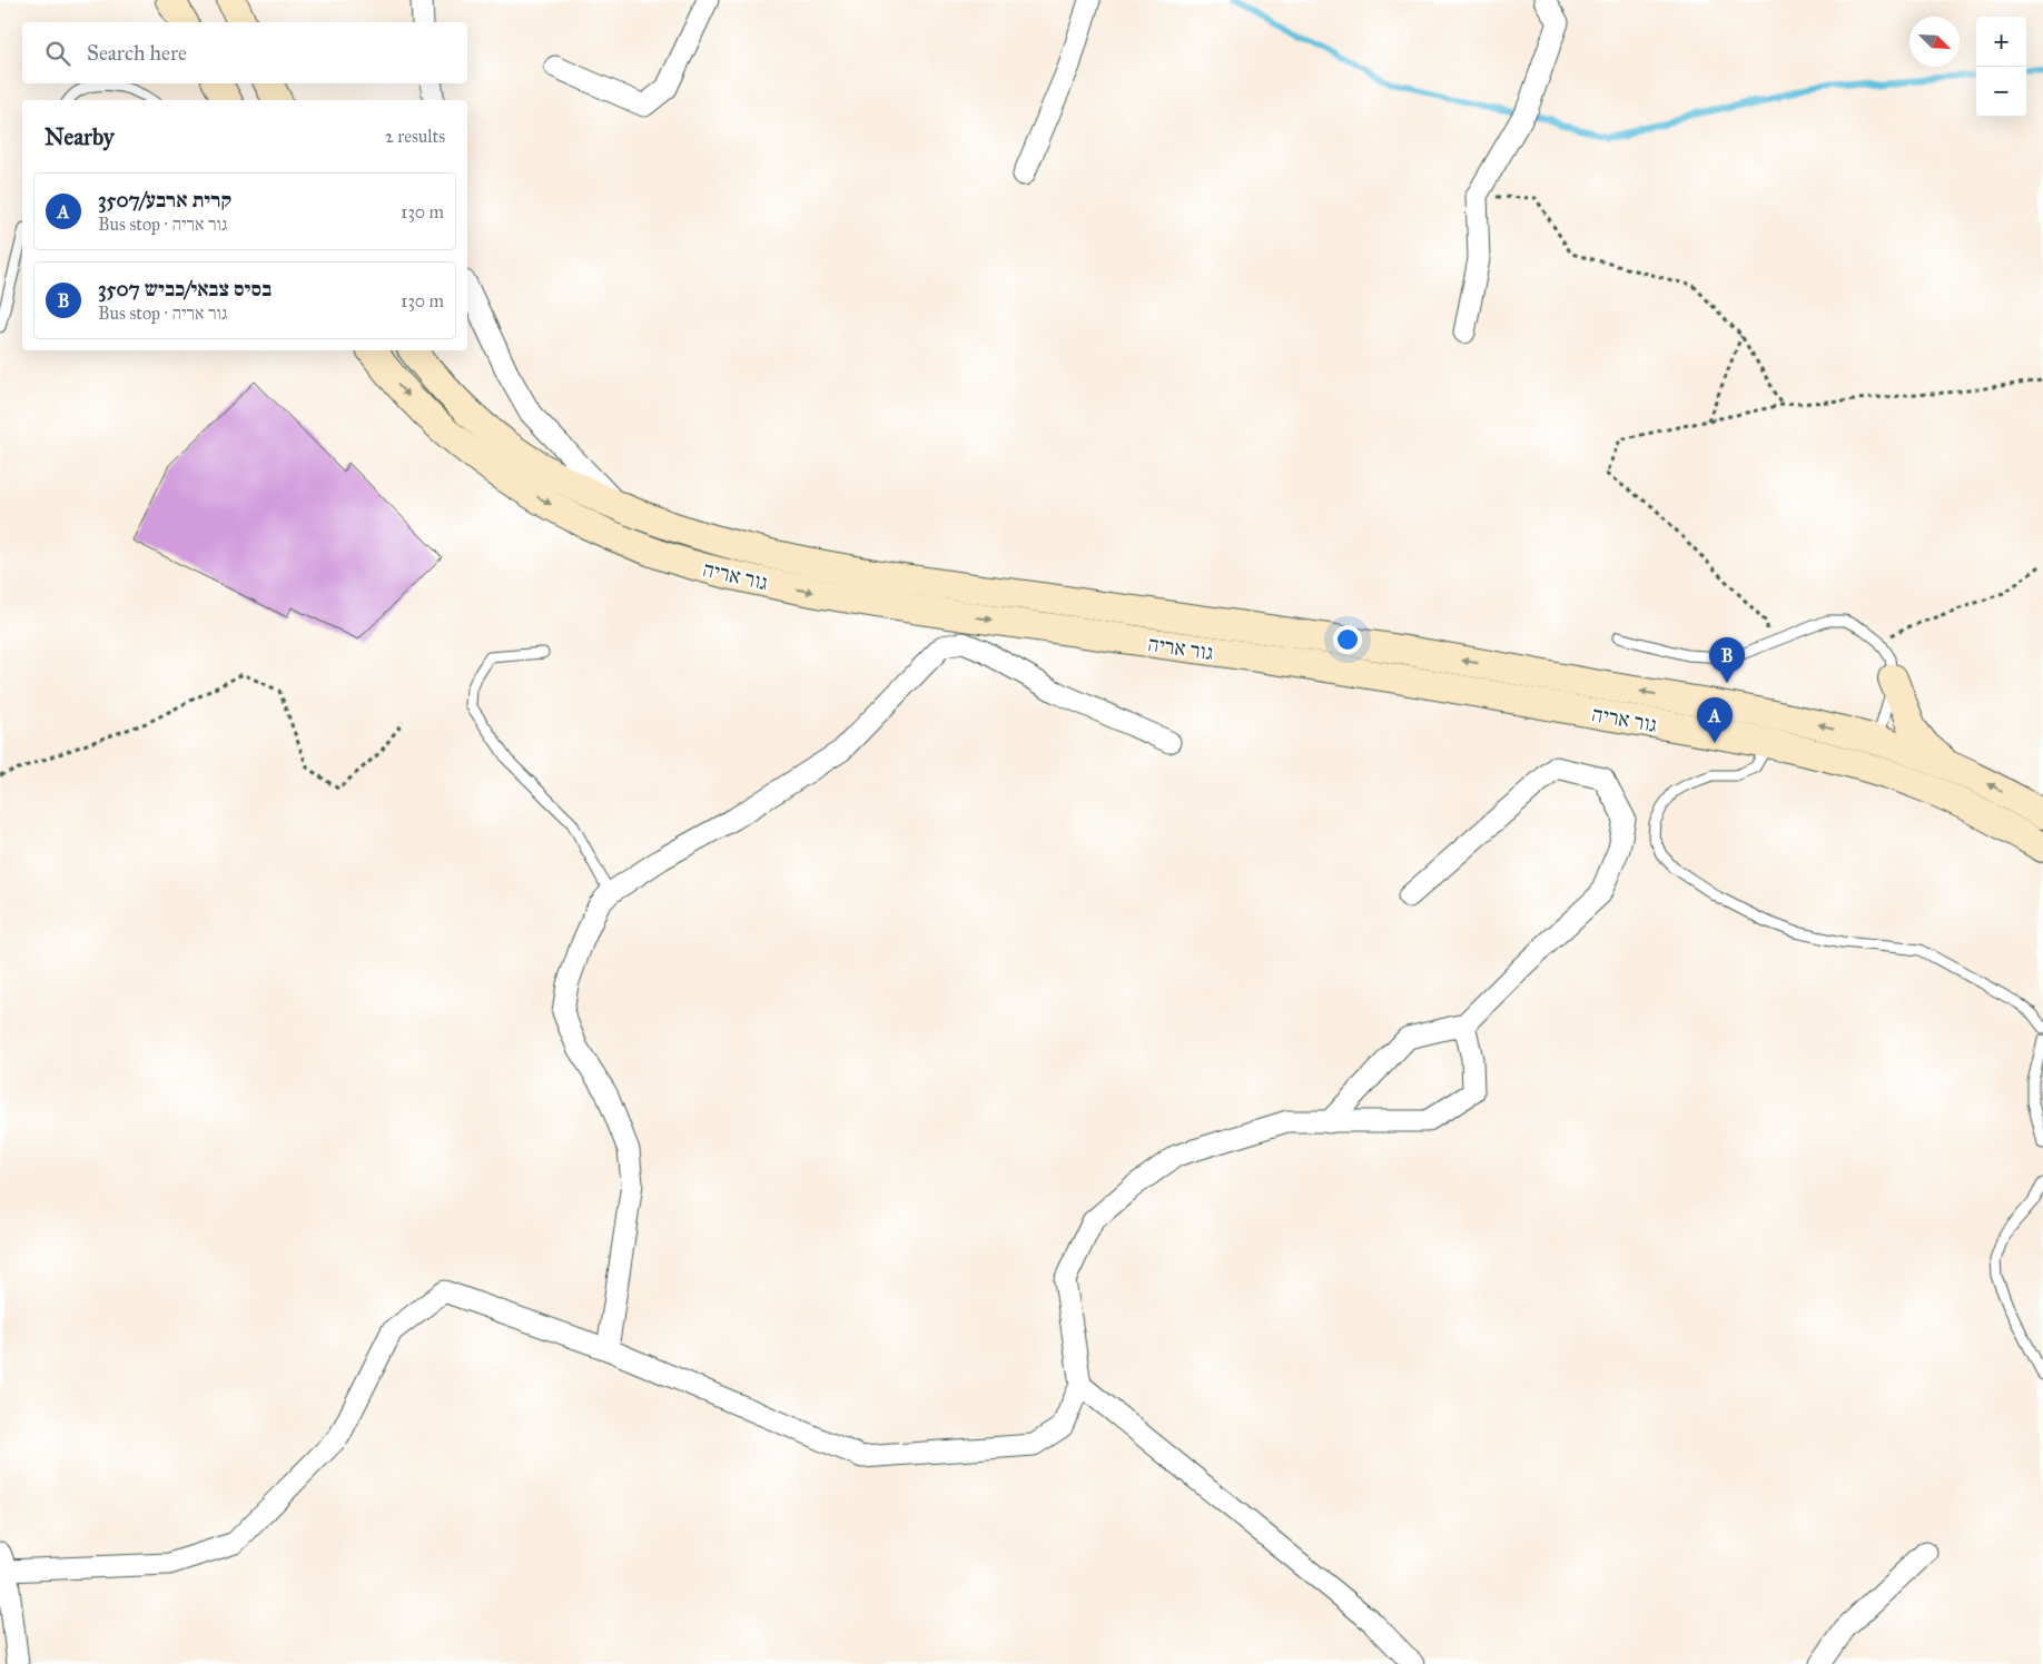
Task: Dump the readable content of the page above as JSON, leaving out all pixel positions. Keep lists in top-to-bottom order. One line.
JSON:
{"streets":{"main road":["גור אריה"]},"north":"bottom right","page":{"map_buttons":["+","−"],"search":"Search here","heading":["Nearby","2 results"],"list":[{"mark":"A","name":"קרית ארבע/3507","note":"Bus stop · גור אריה","value":"130 m"},{"mark":"B","name":"בסיס צבאי/כביש 3507","note":"Bus stop · גור אריה","value":"130 m"}],"pins":["B","A"]}}
